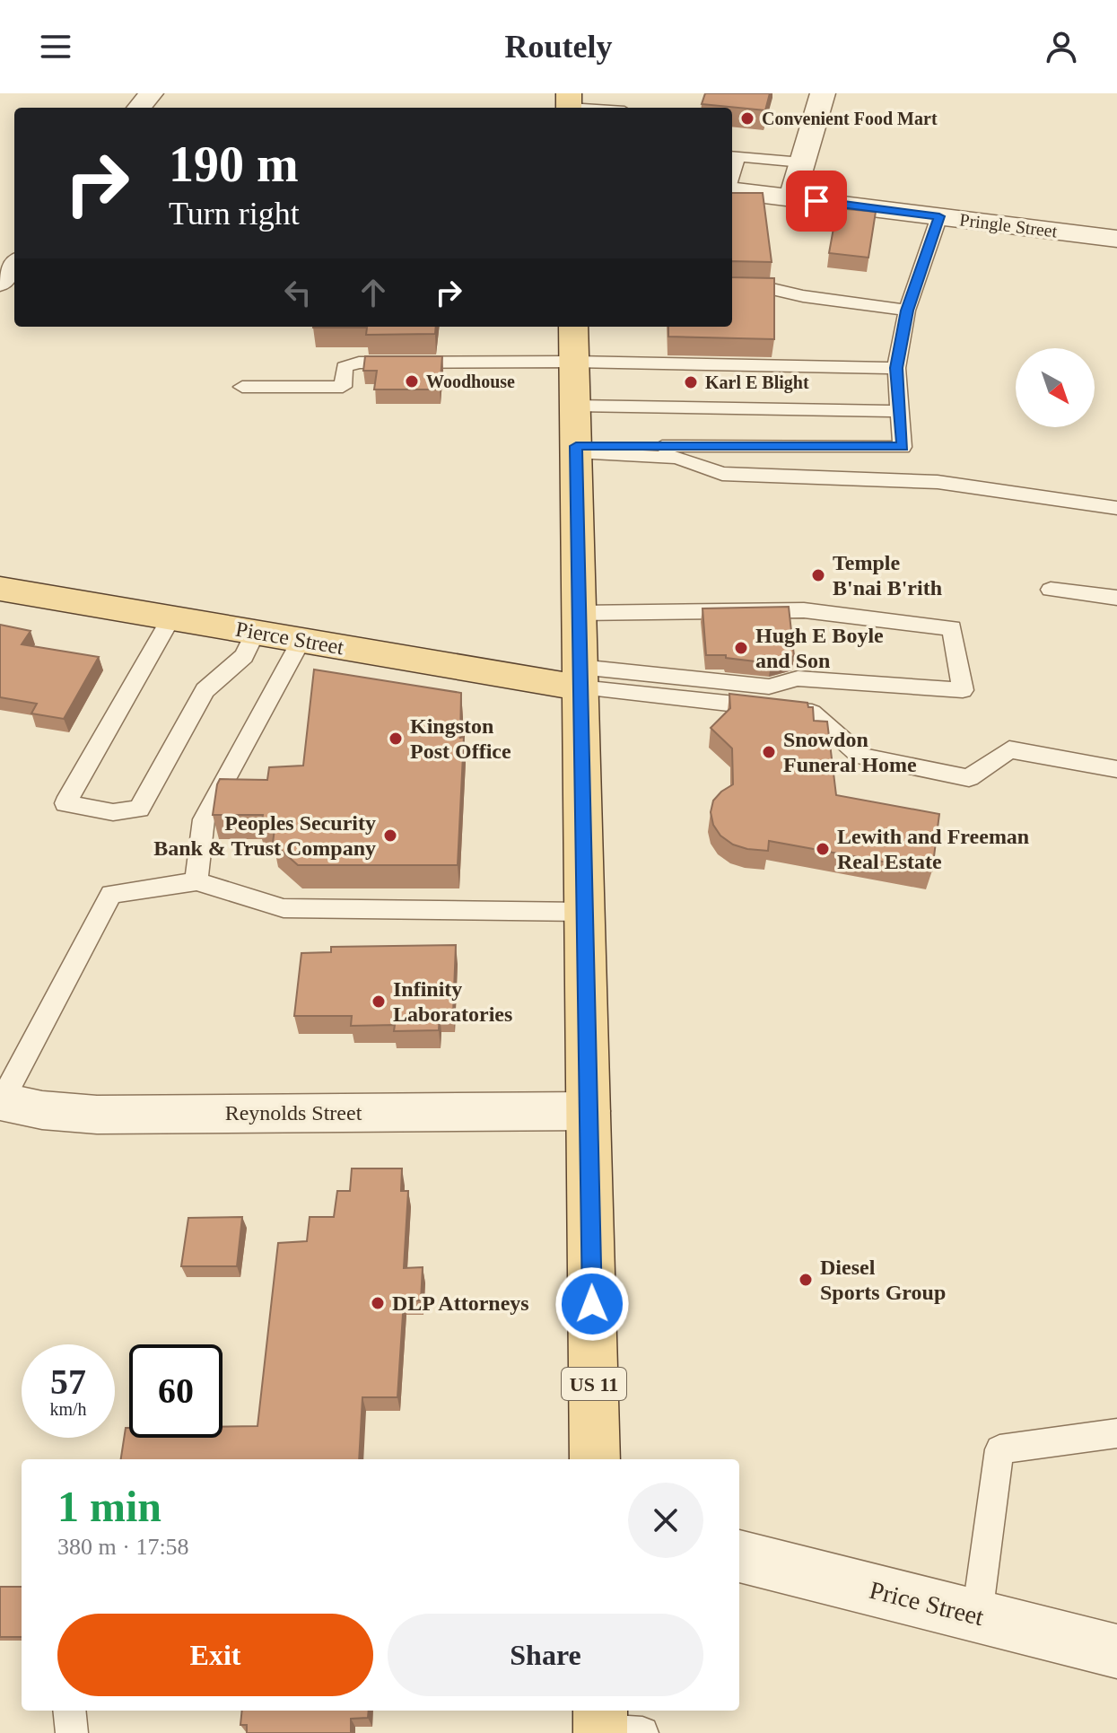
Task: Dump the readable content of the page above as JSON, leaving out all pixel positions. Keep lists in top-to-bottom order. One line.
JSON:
{"streets":{"main road":["Pierce Street","US 11"],"street":["Pringle Street","Reynolds Street","Price Street"]},"crossings":[["Pierce Street","US 11"],["Reynolds Street","US 11"]],"places":["Convenient Food Mart","Woodhouse","Karl E Blight","Temple B'nai B'rith","Hugh E Boyle and Son","Kingston Post Office","Snowdon Funeral Home","Peoples Security Bank & Trust Company","Lewith and Freeman Real Estate","Infinity Laboratories","Diesel Sports Group","DLP Attorneys"],"north":"bottom right","page":{"header":"Routely","turn":["190 m","Turn right"],"speed":"57 km/h","limit":"60","heading":["1 min","380 m · 17:58"],"buttons":["Exit","Share"]}}
